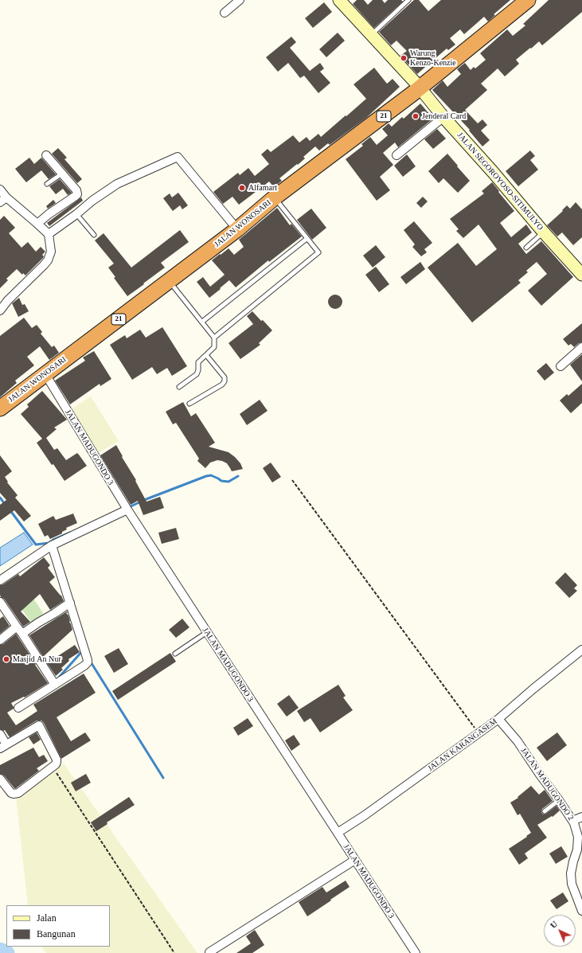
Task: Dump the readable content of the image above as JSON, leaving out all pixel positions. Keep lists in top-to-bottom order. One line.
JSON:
{"streets":{"highway":["21","JALAN WONOSARI"],"main road":["JALAN SEGOROYOSO-SITIMULYO"],"street":["JALAN MADUGONDO 3","JALAN KARANGASEM","JALAN MADUGONDO 2"]},"crossings":[["JALAN SEGOROYOSO-SITIMULYO","JALAN WONOSARI"],["JALAN WONOSARI","JALAN MADUGONDO 3"],["JALAN MADUGONDO 3","JALAN KARANGASEM"],["JALAN KARANGASEM","JALAN MADUGONDO 2"]],"places":["Warung Kenzo-Kenzie","Jenderal Card","Alfamart","Masjid An Nur"],"legend":["Jalan","Bangunan"],"north":"top left"}
